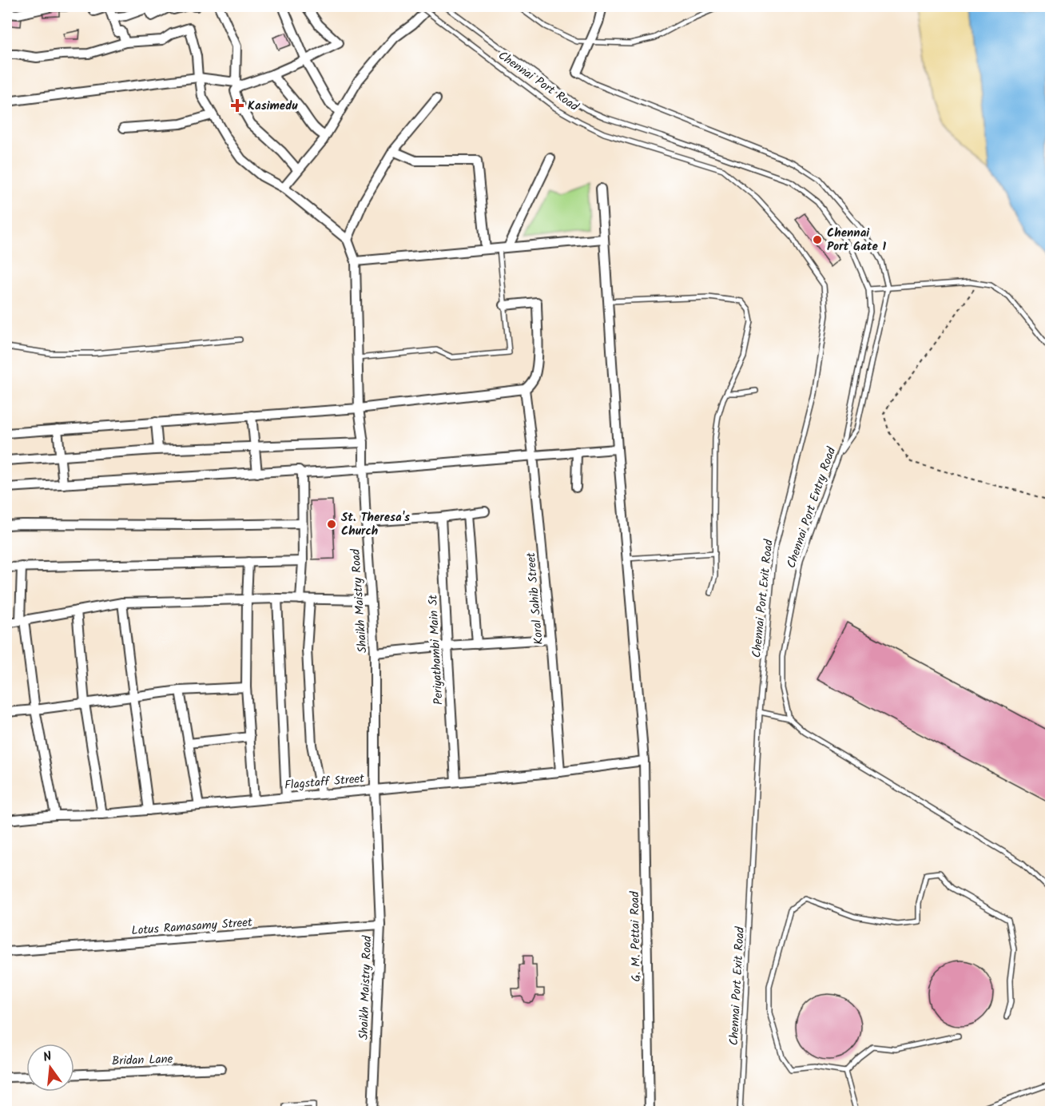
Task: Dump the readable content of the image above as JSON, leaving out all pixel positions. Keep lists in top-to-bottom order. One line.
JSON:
{"streets":{"street":["Koral Sahib Street","Shaikh Maistry Road","Periyathambi Main St","Flagstaff Street","Lotus Ramasamy Street","G. M. Pettai Road","Bridan Lane"],"lane":["Chennai Port Road","Chennai Port Entry Road","Chennai Port Exit Road"]},"crossings":[["Chennai Port Road","Chennai Port Entry Road"],["Chennai Port Road","Chennai Port Exit Road"],["Koral Sahib Street","Flagstaff Street"],["Shaikh Maistry Road","Flagstaff Street"],["Shaikh Maistry Road","Lotus Ramasamy Street"],["Periyathambi Main St","Flagstaff Street"],["Flagstaff Street","G. M. Pettai Road"]],"places":{"health":["Kasimedu"],"other":["Chennai Port Gate 1","St. Theresa's Church"]},"north":"top"}
